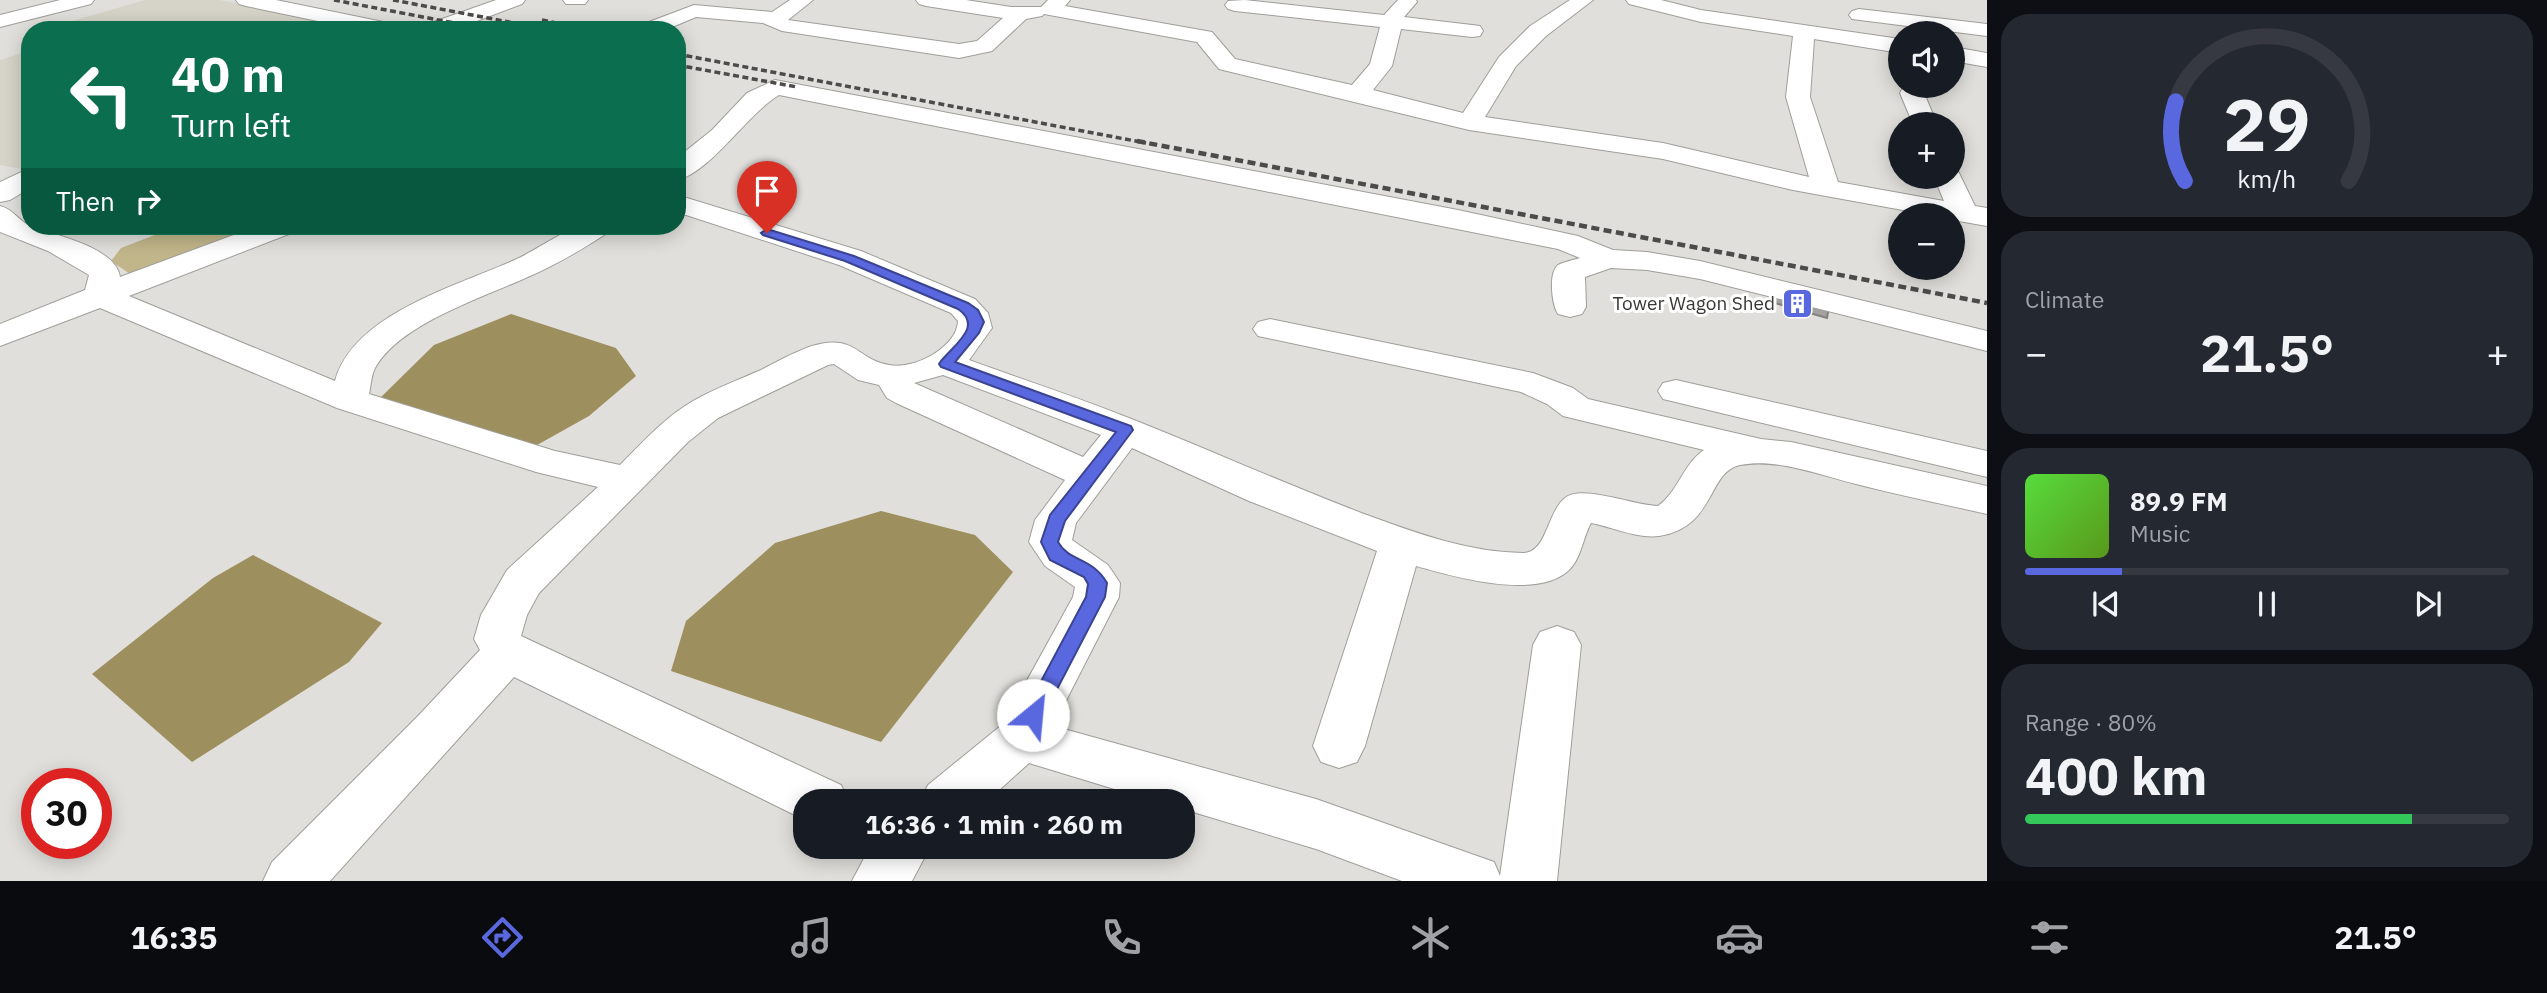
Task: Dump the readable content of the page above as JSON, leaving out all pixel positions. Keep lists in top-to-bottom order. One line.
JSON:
{"places":{"building":["Tower Wagon Shed"]},"page":{"map_buttons":["+","−"],"turn":["40 m","Turn left"],"then":"Then","tile":["Climate",["Range · 80%","400 km"]],"heat":["−","21.5°","+"],"song":["89.9 FM","Music"],"limit":"30","trip":"16:36 · 1 min · 260 m","tabs":["16:35","21.5°"],"gauge":["29","km/h"]}}
